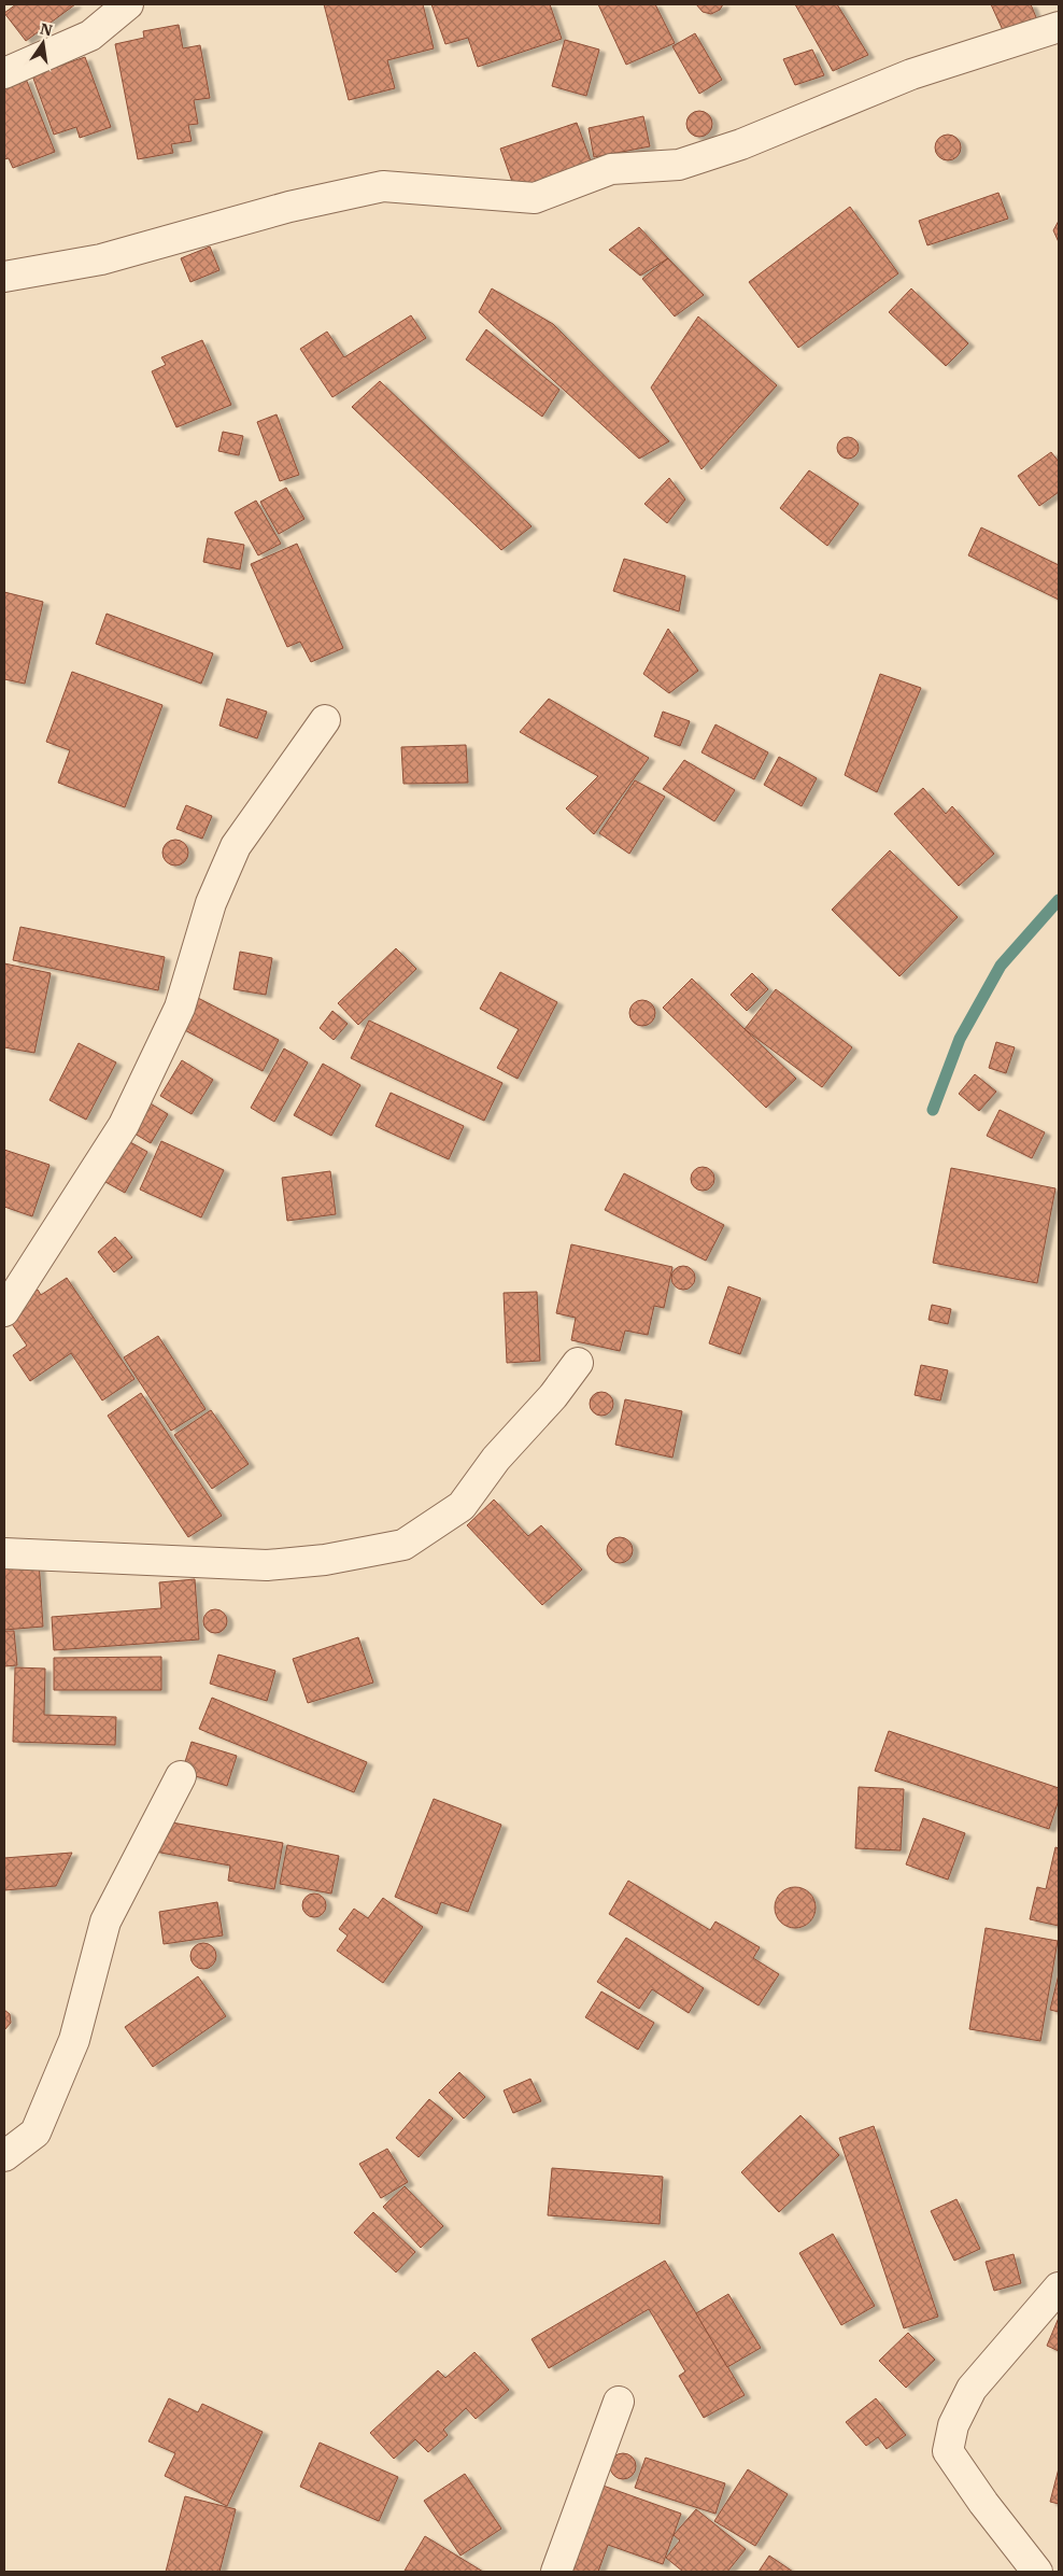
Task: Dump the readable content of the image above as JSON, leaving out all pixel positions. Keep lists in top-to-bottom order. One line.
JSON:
{"north":"top"}
